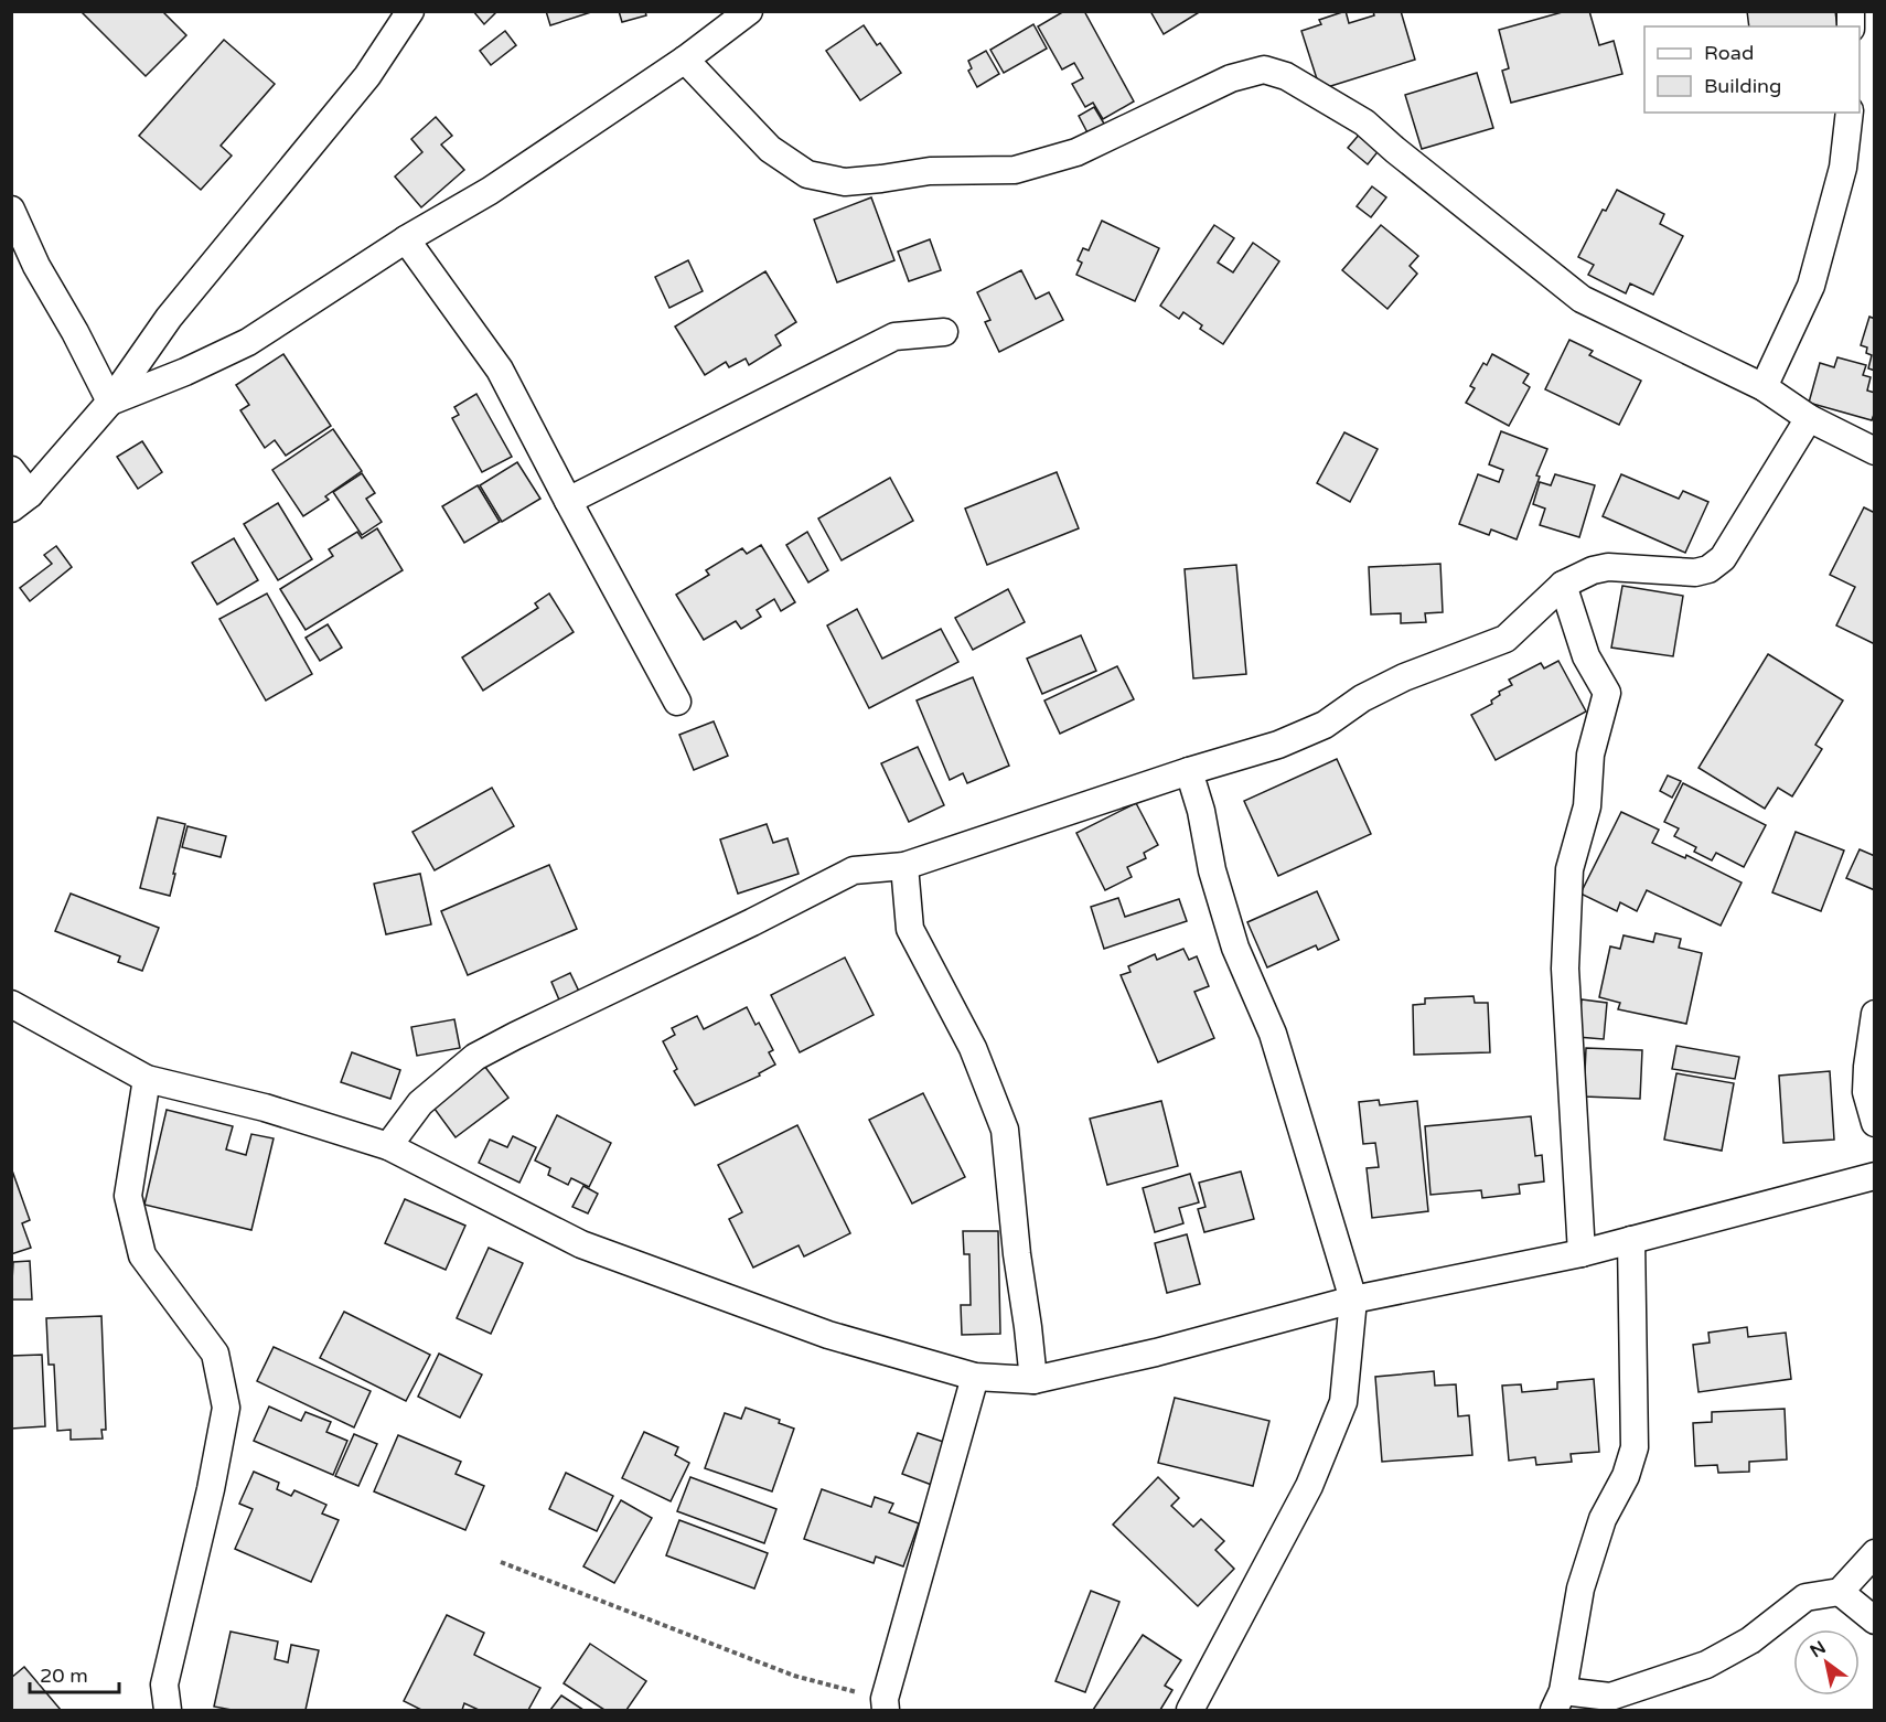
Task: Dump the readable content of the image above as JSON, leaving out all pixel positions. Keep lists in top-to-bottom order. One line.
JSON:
{"legend":["Road","Building"],"scale_bar":"20 m","north":"top left"}
